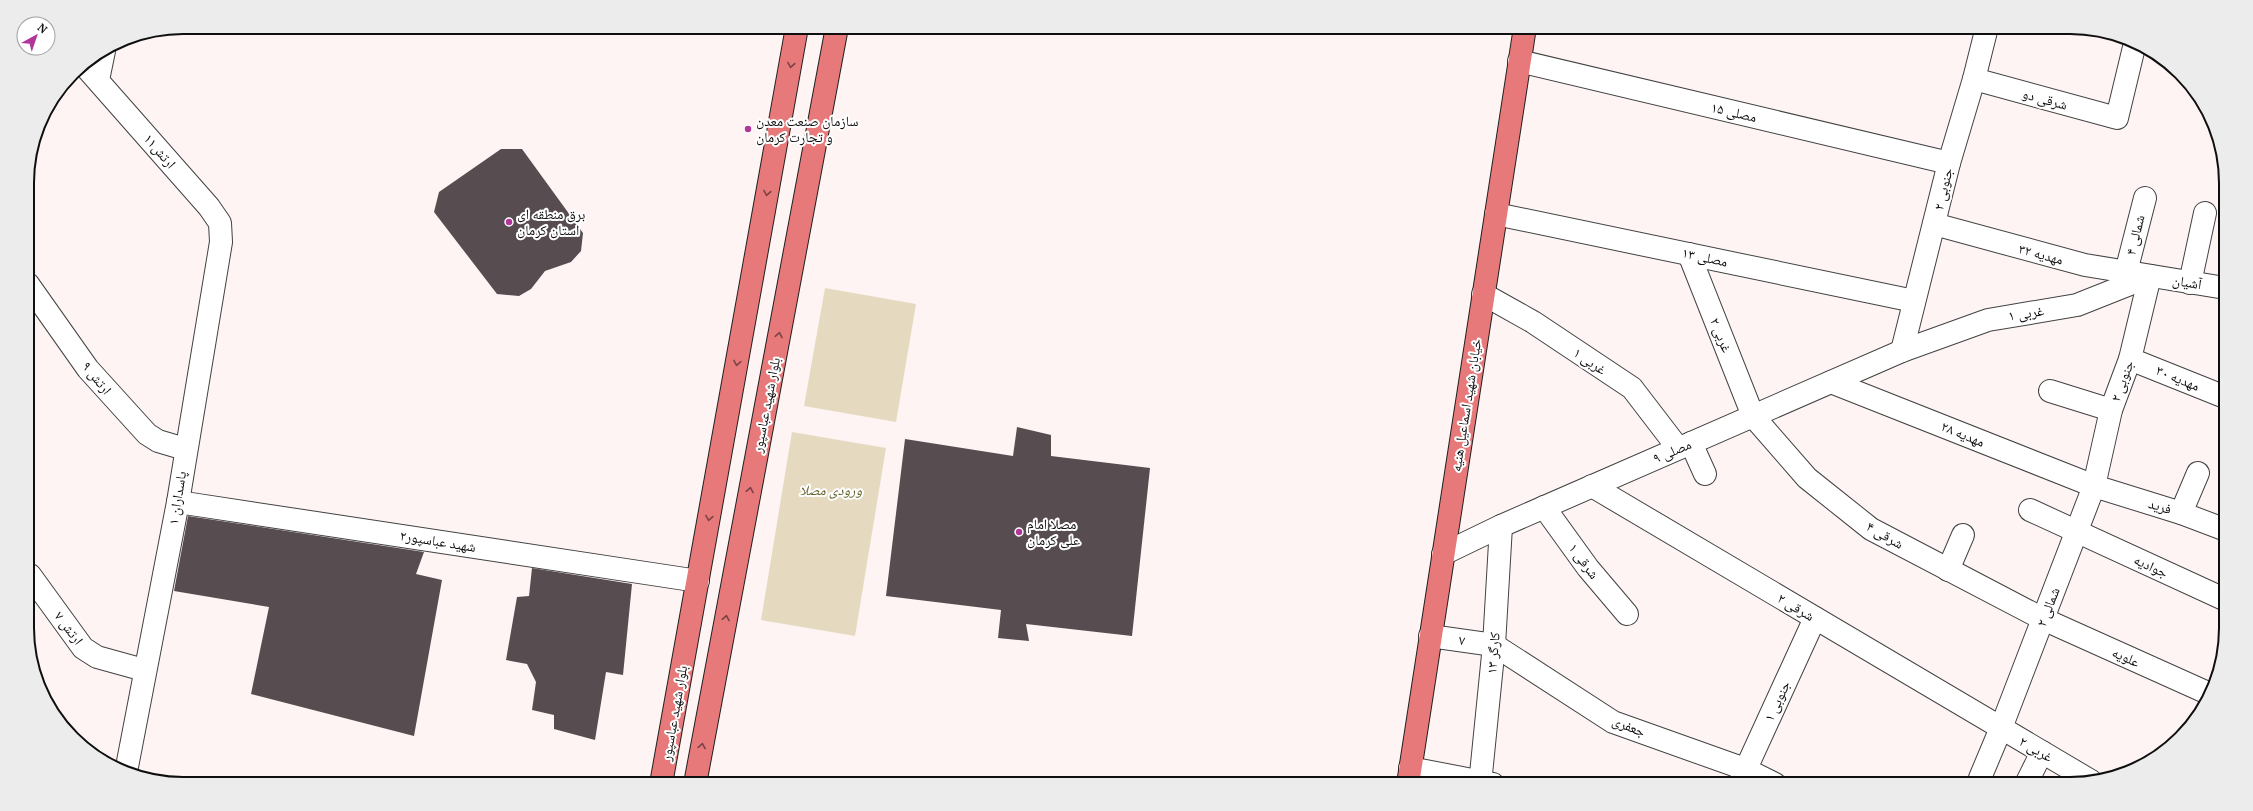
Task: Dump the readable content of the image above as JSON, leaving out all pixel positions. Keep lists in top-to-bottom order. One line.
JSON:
{"streets":{"main road":["بلوار شهید عباسپور","خیابان شهید اسماعیل هنیه"],"street":["شرقی دو","مصلی ۱۵","ارتش۱۱","جنوبی ۲","شمالی ۴","مهدیه ۳۲","مصلی ۱۳","آشیان","۱ غربی","۲ غربی","ارتش ۹","مهدیه ۳۰","۲ جنوبی","مهدیه ۲۸","مصلی ۹","پاسداران ۱","فرید","۴ شرقی","شهید عباسپور۲","۱ شرقی","جوادیه","۲ شرقی","۲ شمالی","ارتش ۷","۷","کارگر ۱۳","علویه","۱ جنوبی","جعفری"]},"crossings":[["شرقی دو","جنوبی ۲"],["مصلی ۱۵","جنوبی ۲"],["مصلی ۱۵","خیابان شهید اسماعیل هنیه"],["ارتش۱۱","پاسداران ۱"],["جنوبی ۲","مهدیه ۳۲"],["جنوبی ۲","مصلی ۱۳"],["جنوبی ۲","۱ غربی"],["جنوبی ۲","مصلی ۹"],["شمالی ۴","مهدیه ۳۲"],["مهدیه ۳۲","آشیان"],["مهدیه ۳۲","۱ غربی"],["مهدیه ۳۲","۲ جنوبی"],["مصلی ۱۳","۲ غربی"],["مصلی ۱۳","خیابان شهید اسماعیل هنیه"],["آشیان","۱ غربی"],["آشیان","۲ جنوبی"],["۱ غربی","۲ جنوبی"],["۱ غربی","خیابان شهید اسماعیل هنیه"],["۱ غربی","مصلی ۹"],["۲ غربی","مصلی ۹"],["۲ غربی","۴ شرقی"],["۲ غربی","۲ شرقی"],["۲ غربی","۲ شمالی"],["ارتش ۹","پاسداران ۱"],["مهدیه ۳۰","۲ جنوبی"],["۲ جنوبی","مهدیه ۲۸"],["۲ جنوبی","فرید"],["۲ جنوبی","۲ شمالی"],["بلوار شهید عباسپور","شهید عباسپور۲"],["خیابان شهید اسماعیل هنیه","مصلی ۹"],["خیابان شهید اسماعیل هنیه","۷"],["مهدیه ۲۸","مصلی ۹"],["مهدیه ۲۸","فرید"],["مهدیه ۲۸","۲ شمالی"],["مصلی ۹","۴ شرقی"],["مصلی ۹","۱ شرقی"],["مصلی ۹","۲ شرقی"],["مصلی ۹","کارگر ۱۳"],["پاسداران ۱","شهید عباسپور۲"],["پاسداران ۱","ارتش ۷"],["فرید","۲ شمالی"],["۴ شرقی","۲ شمالی"],["۴ شرقی","علویه"],["جوادیه","۲ شمالی"],["۲ شرقی","۲ شمالی"],["۲ شرقی","۱ جنوبی"],["۲ شمالی","علویه"],["۷","کارگر ۱۳"],["۷","جعفری"],["کارگر ۱۳","جعفری"],["۱ جنوبی","جعفری"]],"parks":["ورودی مصلا"],"places":["سازمان صنعت معدن و تجارت کرمان","برق منطقه ای استان کرمان","مصلا امام علی کرمان"],"north":"top right"}
